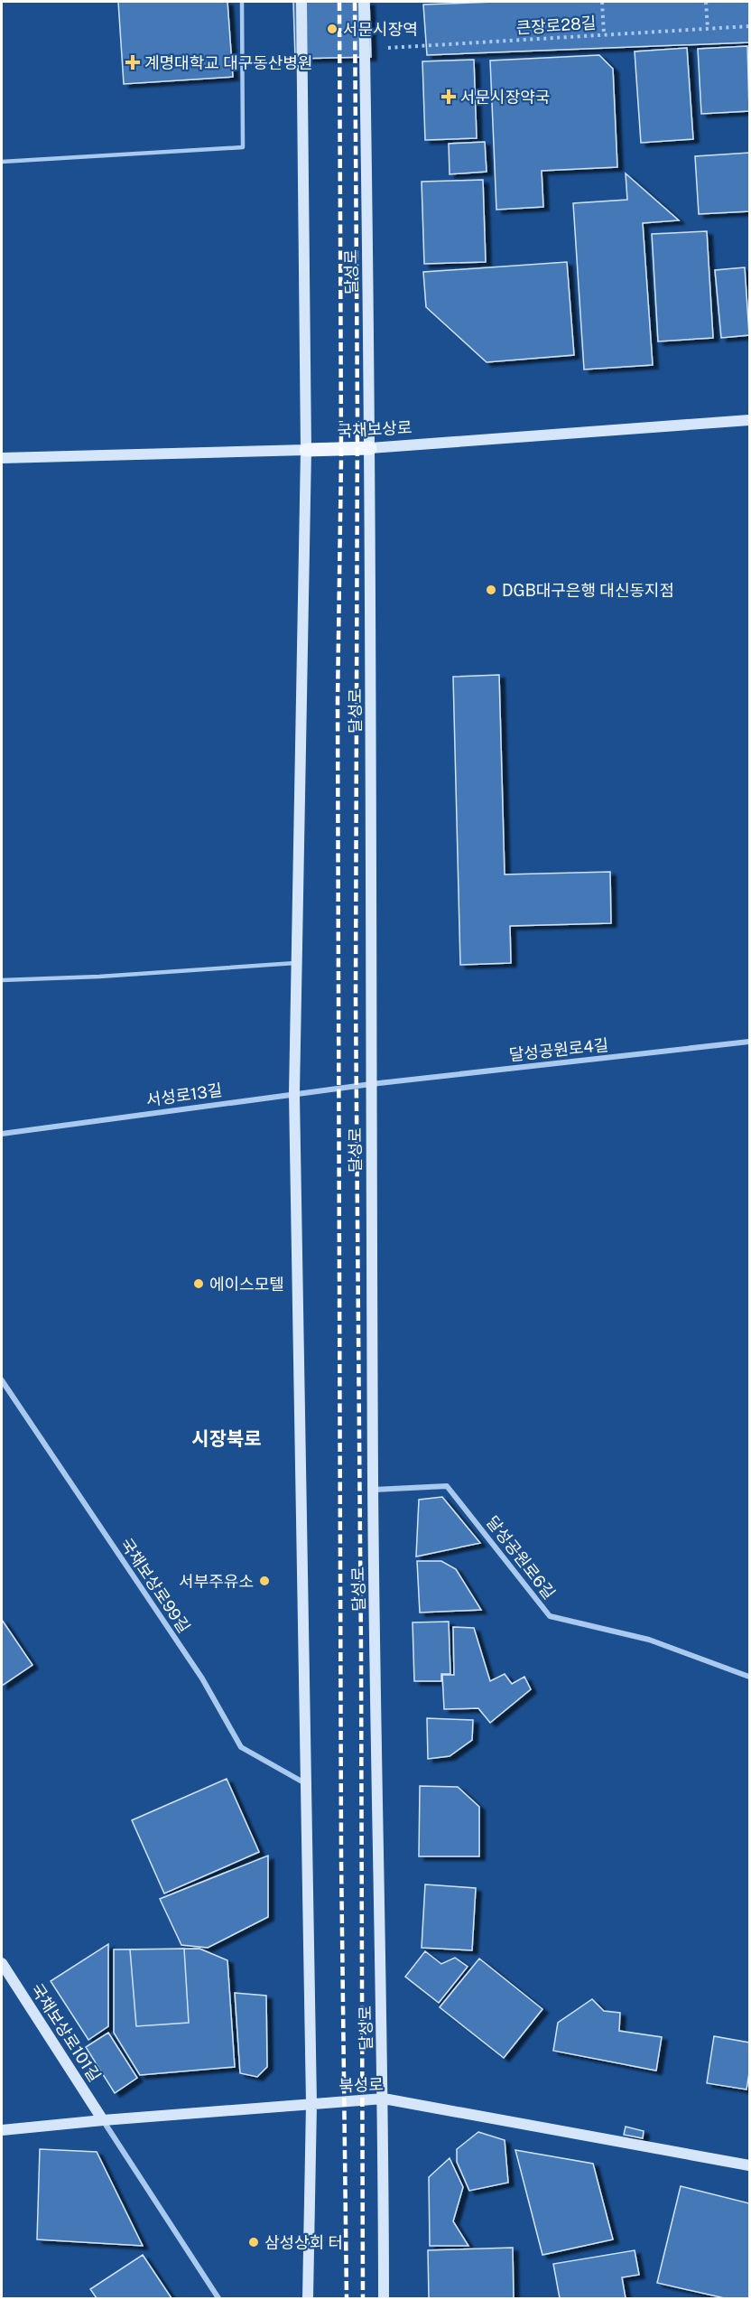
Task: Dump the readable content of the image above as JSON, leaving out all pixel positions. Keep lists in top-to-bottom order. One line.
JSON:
{"streets":{"main road":["달성로","국채보상로","국채보상로101길","북성로"],"street":["달성공원로4길","서성로13길","달성공원로6길","국채보상로99길"],"path":["큰장로28길"]},"crossings":[["큰장로28길","달성로"],["달성로","국채보상로"],["달성로","달성공원로4길"],["달성로","서성로13길"],["달성로","달성공원로6길"],["달성로","북성로"],["달성공원로4길","서성로13길"],["국채보상로101길","북성로"]],"districts":["시장북로"],"places":{"other":["서문시장역","DGB대구은행 대신동지점","에이스모텔","서부주유소","삼성상회 터"],"health":["계명대학교 대구동산병원","서문시장약국"]}}
